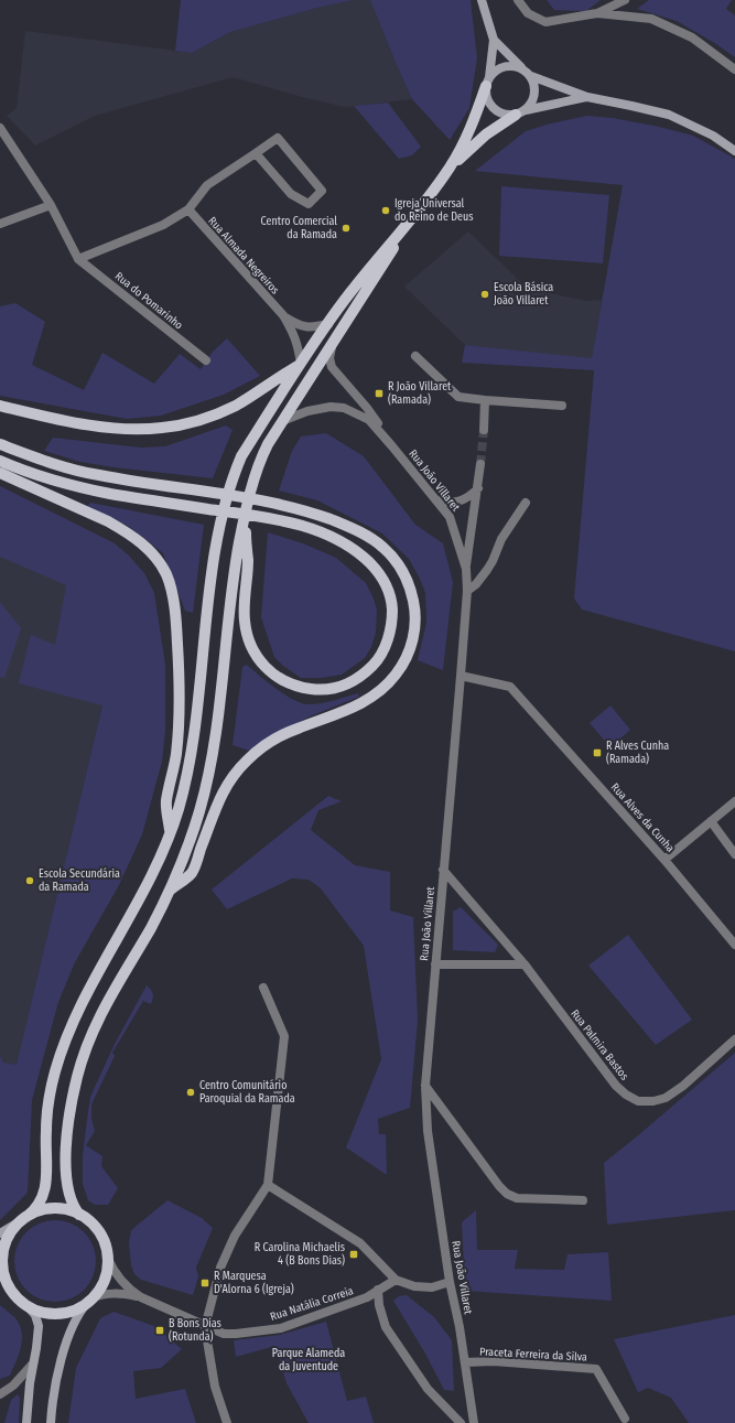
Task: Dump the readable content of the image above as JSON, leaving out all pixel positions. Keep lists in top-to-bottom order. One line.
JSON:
{"streets":{"street":["Rua Almada Negreiros","Rua do Pomarinho","Rua João Villaret","Rua Alves da Cunha","Rua Palmira Bastos","Rua Natália Correia","Praceta Ferreira da Silva"]},"crossings":[["Rua João Villaret","Rua Alves da Cunha"],["Rua João Villaret","Rua Palmira Bastos"],["Rua João Villaret","Praceta Ferreira da Silva"]],"parks":["Parque Alameda da Juventude"],"places":{"other":["Igreja Universal do Reino de Deus","Centro Comercial da Ramada","Escola Básica João Villaret","Escola Secundária da Ramada","Centro Comunitário Paroquial da Ramada"],"transit":["R João Villaret (Ramada)","R Alves Cunha (Ramada)","R Carolina Michaelis 4 (B Bons Dias)","R Marquesa D'Alorna 6 (Igreja)","B Bons Dias (Rotunda)"]}}
